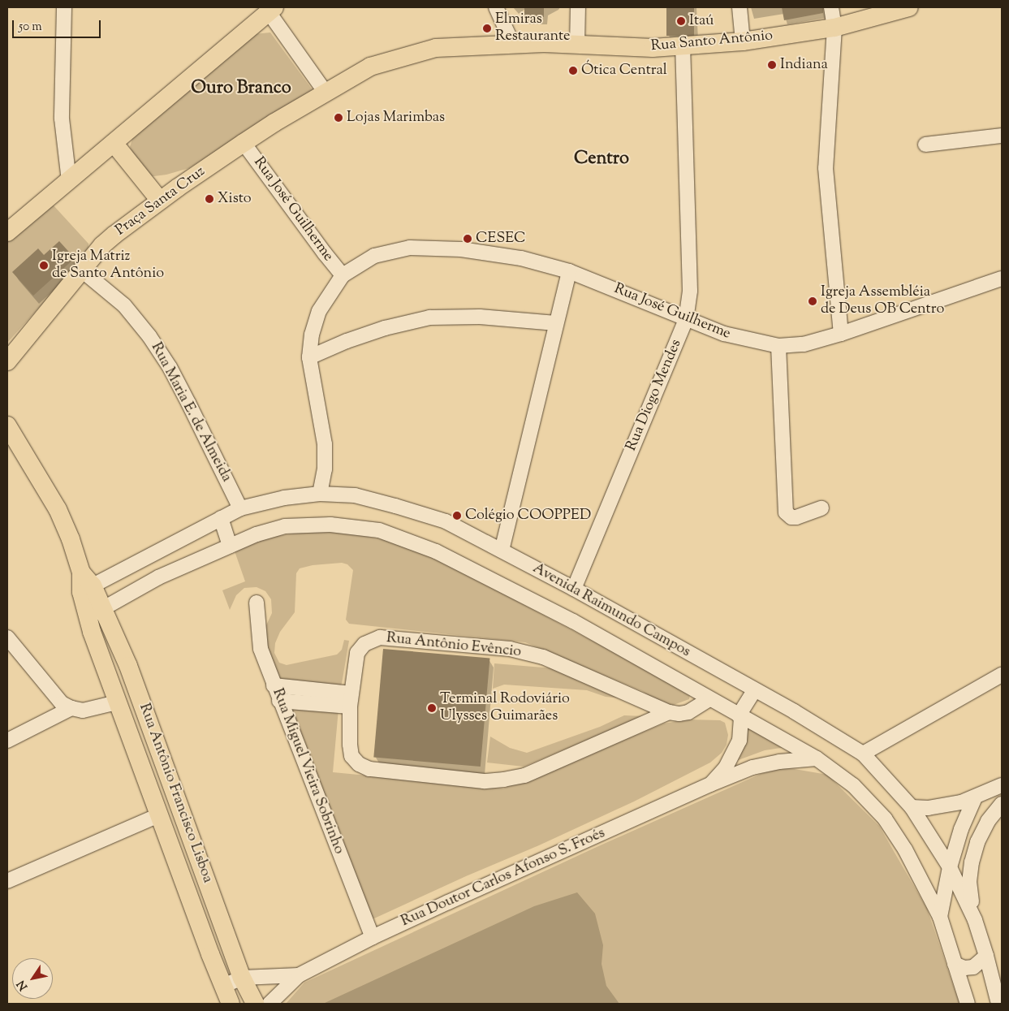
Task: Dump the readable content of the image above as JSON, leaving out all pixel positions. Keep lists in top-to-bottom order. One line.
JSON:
{"streets":{"main road":["Rua Santo Antônio","Praça Santa Cruz","Rua Antônio Francisco Lisboa"],"street":["Rua José Guilherme","Rua Diogo Mendes","Rua Maria E. de Almeida","Avenida Raimundo Campos","Rua Antônio Evêncio","Rua Miguel Vieira Sobrinho","Rua Doutor Carlos Afonso S. Froés"]},"crossings":[["Rua Santo Antônio","Praça Santa Cruz"],["Rua Santo Antônio","Rua Diogo Mendes"],["Praça Santa Cruz","Rua José Guilherme"],["Praça Santa Cruz","Rua Maria E. de Almeida"],["Rua José Guilherme","Rua Diogo Mendes"],["Rua José Guilherme","Avenida Raimundo Campos"],["Rua Diogo Mendes","Avenida Raimundo Campos"],["Rua Maria E. de Almeida","Avenida Raimundo Campos"],["Avenida Raimundo Campos","Rua Antônio Evêncio"],["Avenida Raimundo Campos","Rua Antônio Francisco Lisboa"],["Avenida Raimundo Campos","Rua Doutor Carlos Afonso S. Froés"],["Rua Miguel Vieira Sobrinho","Rua Doutor Carlos Afonso S. Froés"]],"districts":["Ouro Branco","Centro"],"places":["Itaú","Elmiras Restaurante","Indiana","Ótica Central","Lojas Marimbas","Xisto","CESEC","Igreja Matriz de Santo Antônio","Igreja Assembléia de Deus OB Centro","Colégio COOPPED","Terminal Rodoviário Ulysses Guimarães"],"scale_bar":"50 m","north":"bottom left"}
